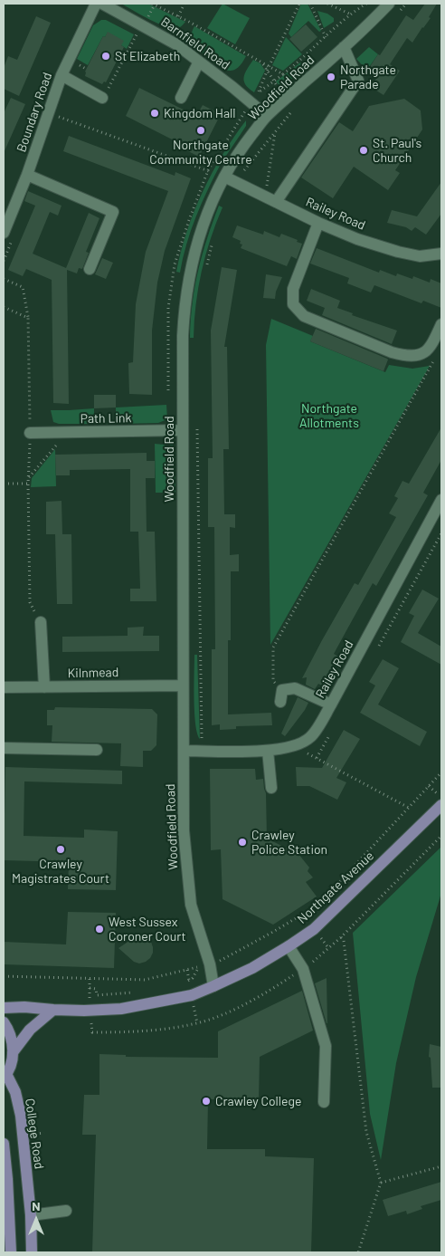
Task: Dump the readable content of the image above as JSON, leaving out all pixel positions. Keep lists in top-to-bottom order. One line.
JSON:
{"streets":{"main road":["Northgate Avenue","College Road"],"street":["Barnfield Road","Woodfield Road","Boundary Road","Railey Road","Path Link","Kilnmead"]},"crossings":[["Barnfield Road","Woodfield Road"],["Woodfield Road","Railey Road"],["Woodfield Road","Path Link"],["Woodfield Road","Kilnmead"],["Woodfield Road","Northgate Avenue"]],"parks":["Northgate Allotments"],"places":["St Elizabeth","Northgate Parade","Kingdom Hall","Northgate Community Centre","St. Paul's Church","Crawley Police Station","Crawley Magistrates Court","West Sussex Coroner Court","Crawley College"],"north":"top"}
